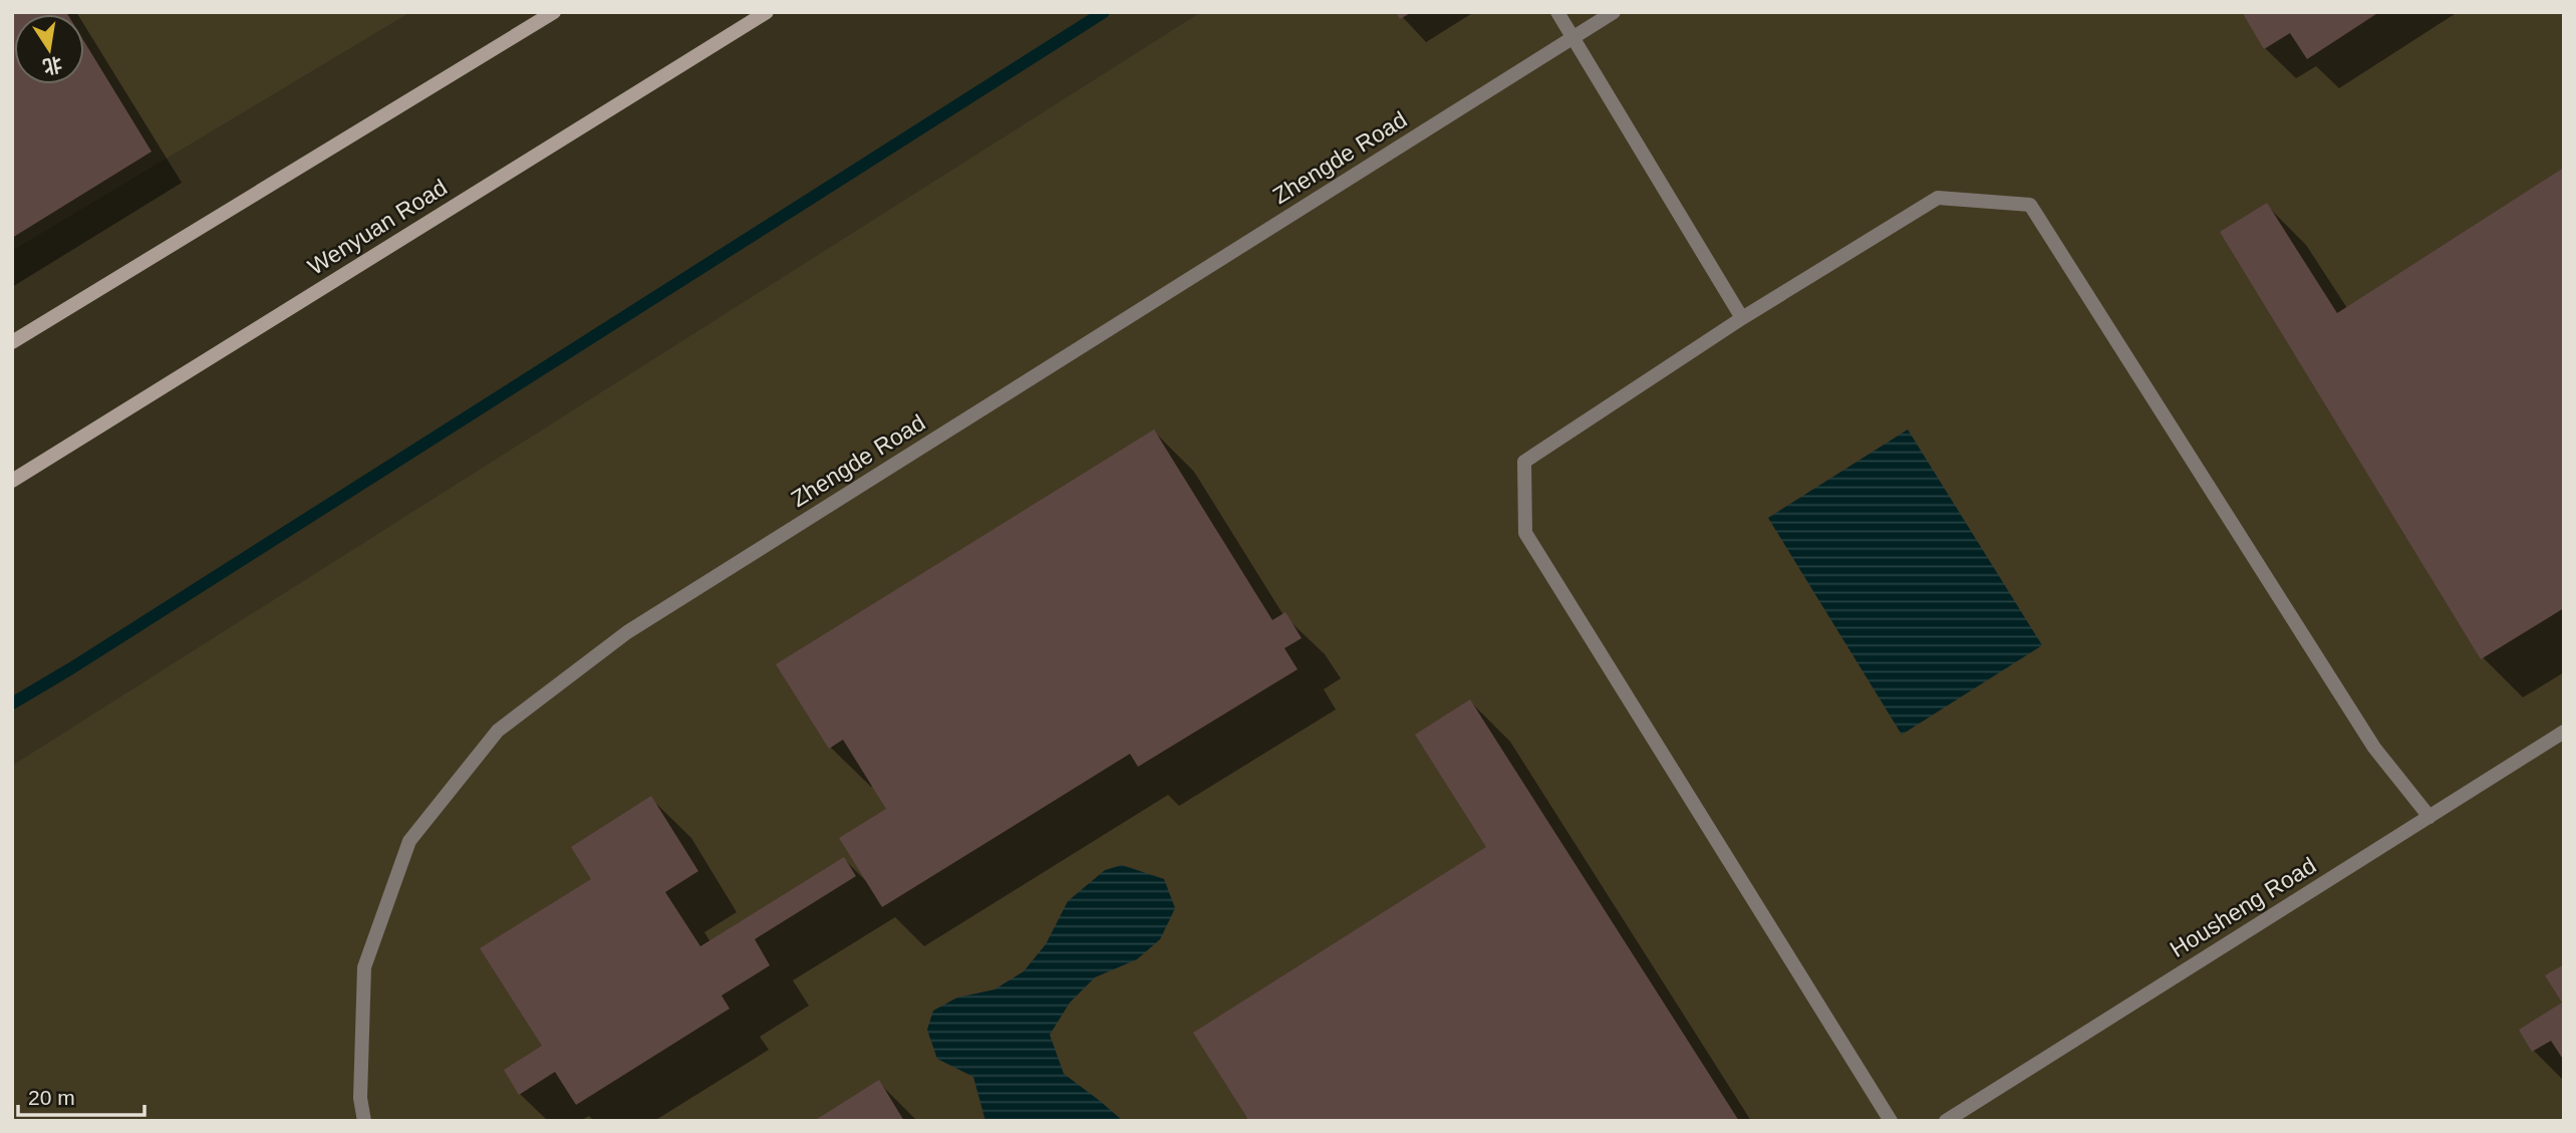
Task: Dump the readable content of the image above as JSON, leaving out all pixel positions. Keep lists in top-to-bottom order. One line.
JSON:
{"streets":{"main road":["Wenyuan Road"],"street":["Zhengde Road","Housheng Road"]},"scale_bar":"20 m","north":"bottom"}
